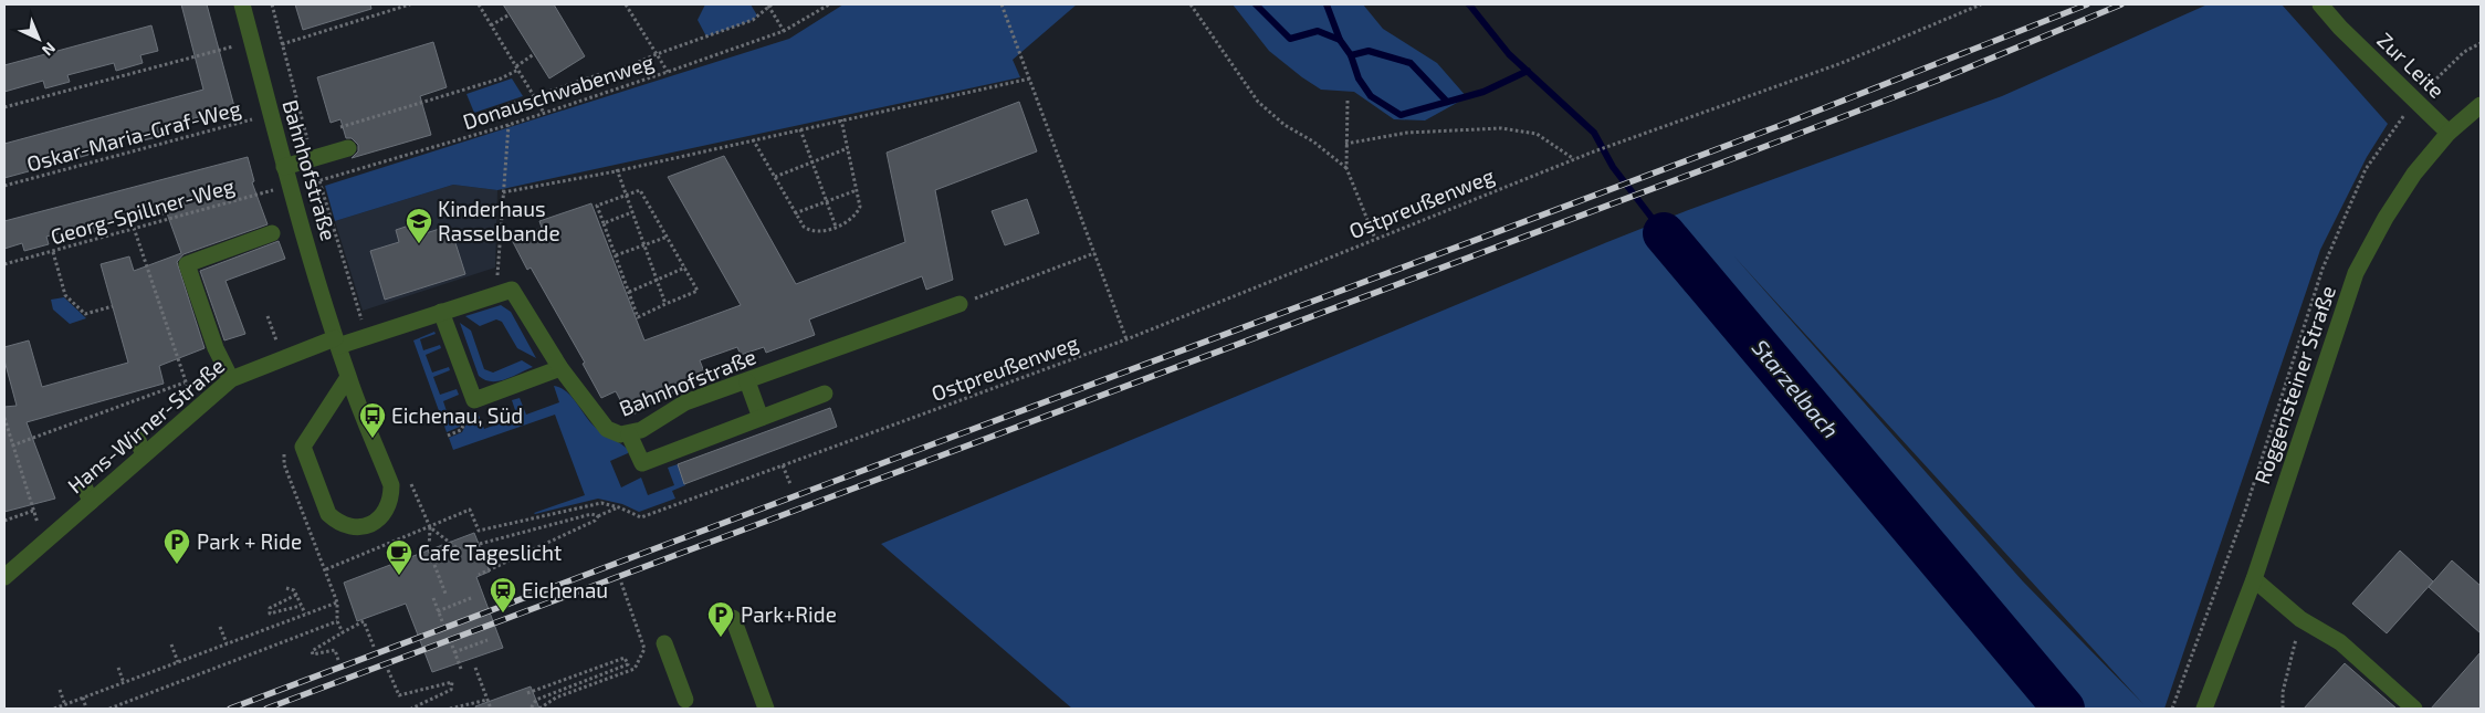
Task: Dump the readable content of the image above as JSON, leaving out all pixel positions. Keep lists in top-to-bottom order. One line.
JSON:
{"streets":{"street":["Zur Leite","Bahnhofstraße","Roggensteiner Straße","Hans-Wirner-Straße"],"path":["Donauschwabenweg","Oskar-Maria-Graf-Weg","Ostpreußenweg","Georg-Spillner-Weg"]},"crossings":[["Zur Leite","Roggensteiner Straße"],["Donauschwabenweg","Bahnhofstraße"],["Donauschwabenweg","Georg-Spillner-Weg"],["Oskar-Maria-Graf-Weg","Bahnhofstraße"],["Bahnhofstraße","Georg-Spillner-Weg"],["Bahnhofstraße","Hans-Wirner-Straße"]],"water":["Starzelbach"],"places":{"school or university":["Kinderhaus Rasselbande"],"bus stop":["Eichenau, Süd"],"parking":["Park + Ride","Park+Ride"],"cafe":["Cafe Tageslicht"],"station":["Eichenau"]},"north":"bottom right"}
